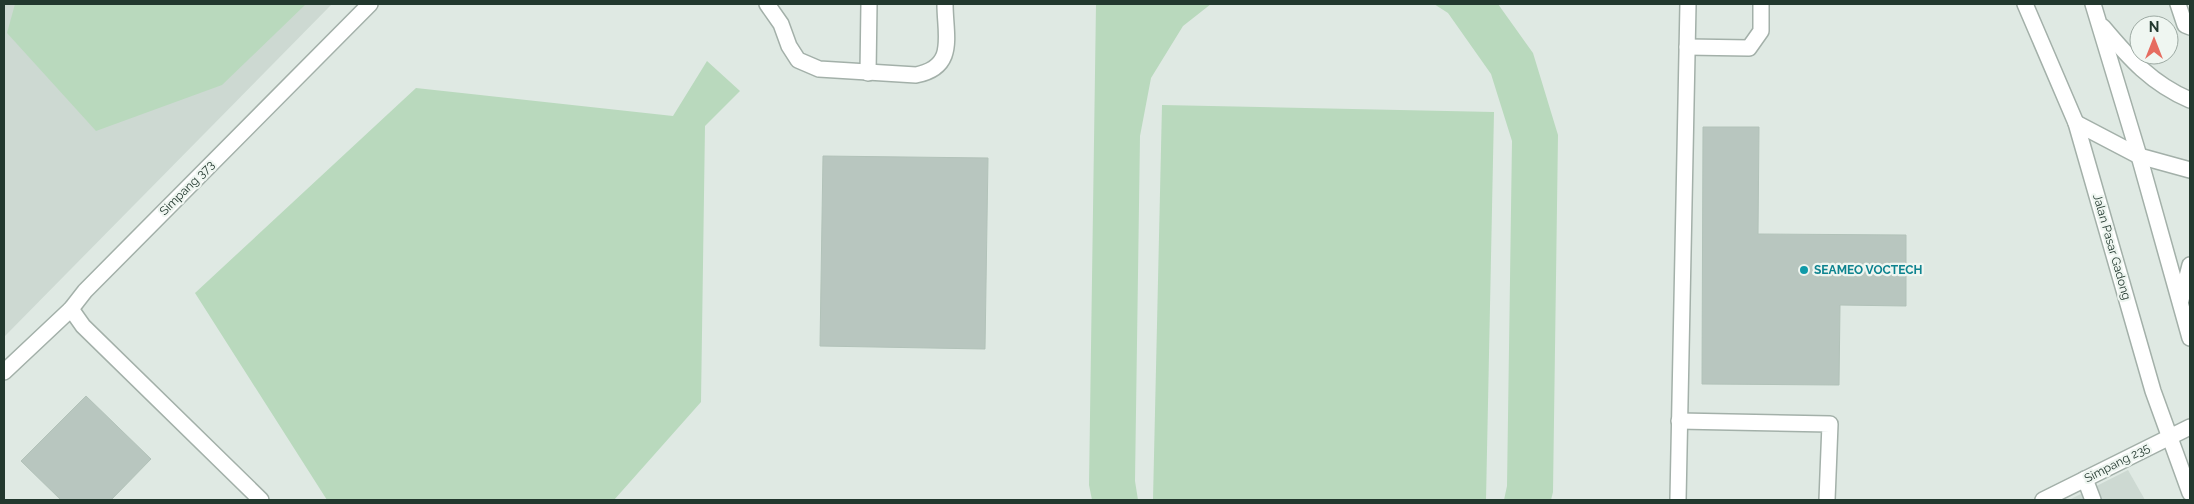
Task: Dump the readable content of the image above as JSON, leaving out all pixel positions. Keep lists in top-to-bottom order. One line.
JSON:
{"streets":{"street":["Simpang 373","Jalan Pasar Gadong","Simpang 235"]},"crossings":[["Jalan Pasar Gadong","Simpang 235"]],"places":["SEAMEO VOCTECH"],"north":"top"}
